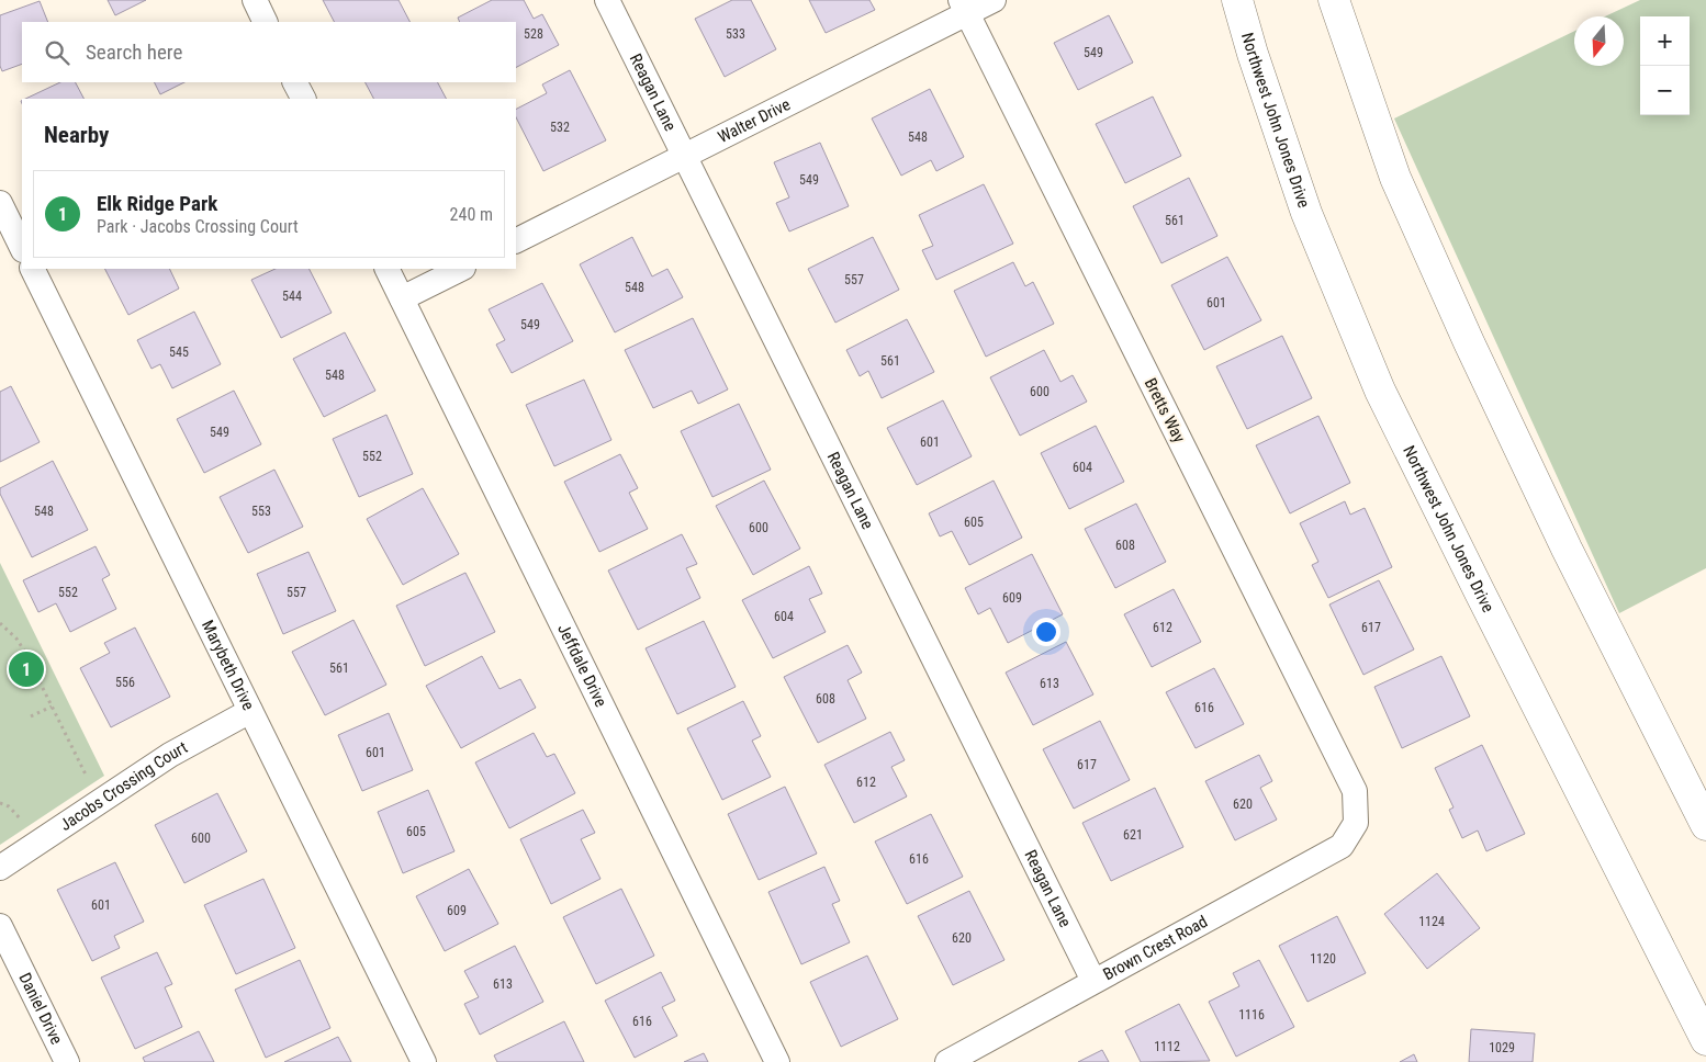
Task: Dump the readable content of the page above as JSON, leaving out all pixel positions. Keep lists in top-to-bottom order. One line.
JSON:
{"streets":{"main road":["Northwest John Jones Drive"],"street":["Reagan Lane","Walter Drive","Bretts Way","Marybeth Drive","Jeffdale Drive","Jacobs Crossing Court","Brown Crest Road","Daniel Drive"]},"crossings":[["Reagan Lane","Walter Drive"],["Reagan Lane","Brown Crest Road"],["Walter Drive","Bretts Way"],["Bretts Way","Brown Crest Road"],["Marybeth Drive","Jacobs Crossing Court"]],"house_numbers":["528","533","549","532","548","549","561","557","548","544","601","549","545","561","548","600","549","601","552","604","548","553","605","600","608","552","557","609","604","612","617","561","556","613","608","616","601","617","612","620","605","621","600","616","601","609","1124","620","1120","613","1116","616","1112","1029"],"north":"bottom","page":{"map_buttons":["+","−"],"search":"Search here","heading":"Nearby","list":[{"mark":"1","name":"Elk Ridge Park","note":"Park · Jacobs Crossing Court","value":"240 m"}],"pins":"1"}}
